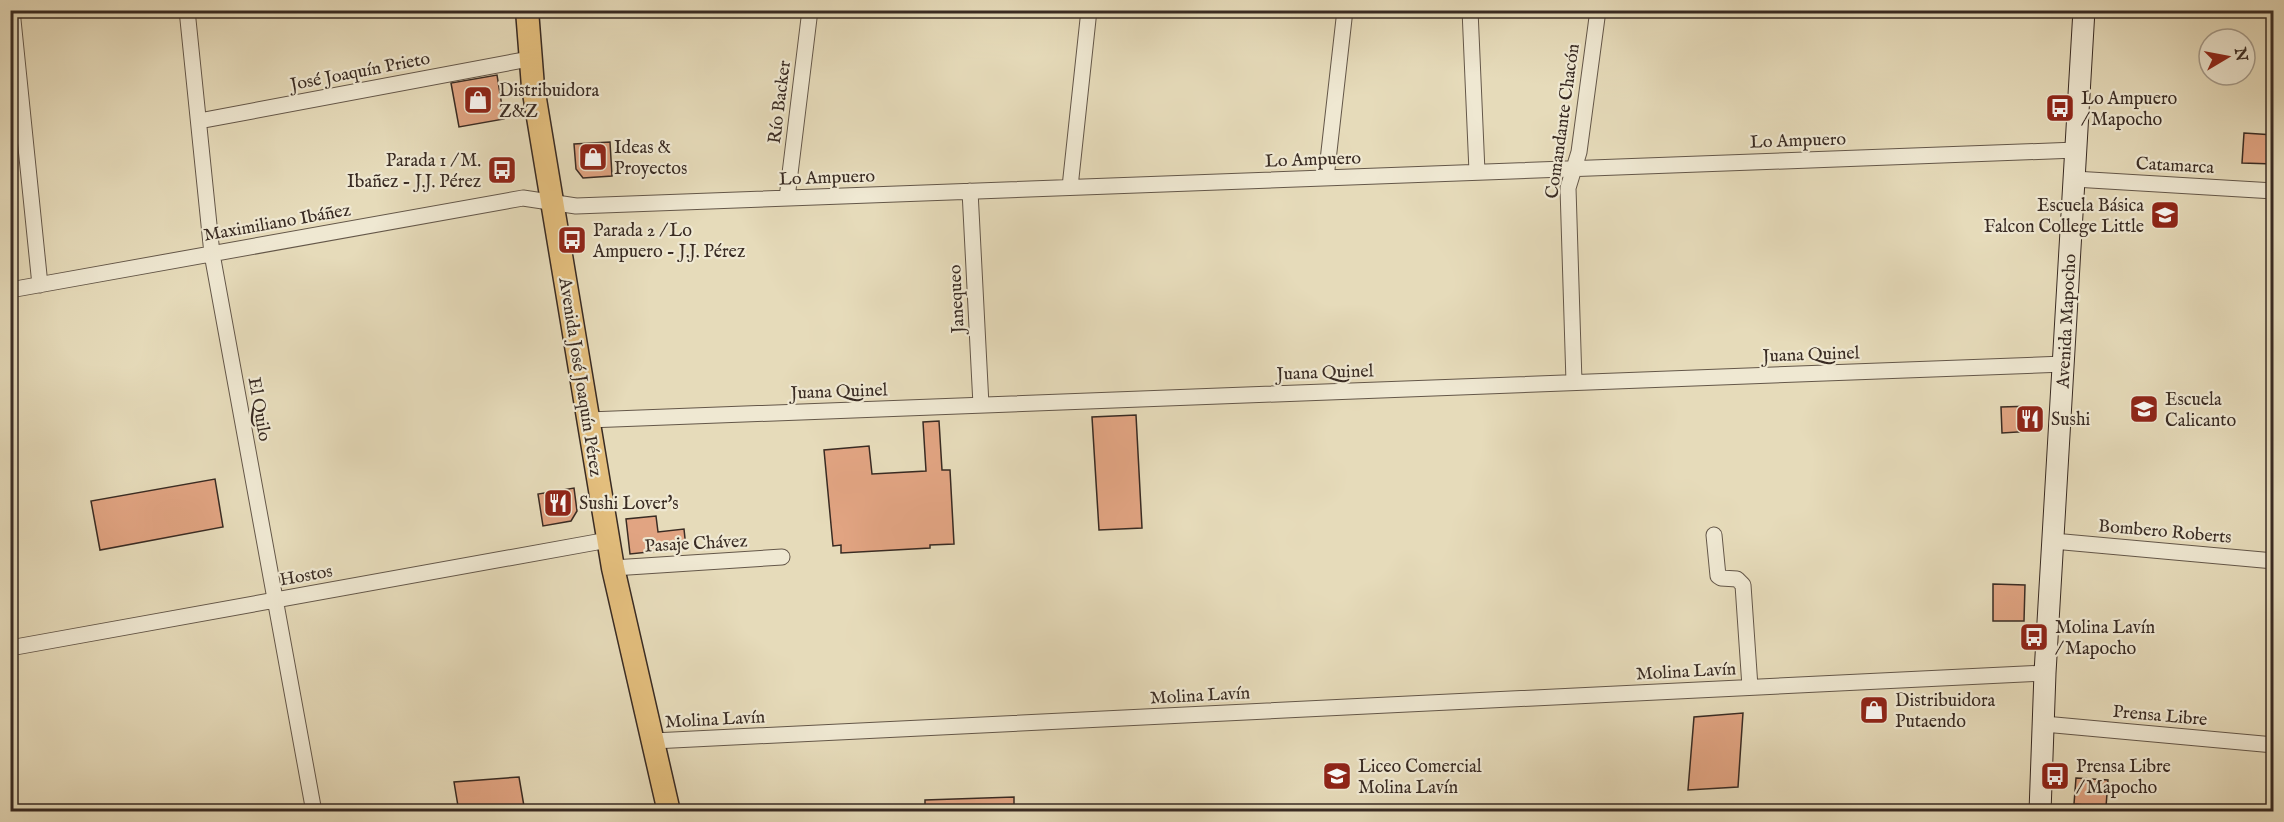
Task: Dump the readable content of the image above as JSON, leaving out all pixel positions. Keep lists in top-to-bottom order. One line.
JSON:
{"streets":{"main road":["Avenida Mapocho","Avenida José Joaquín Pérez"],"street":["José Joaquín Prieto","Río Backer","Comandante Chacón","Lo Ampuero","Catamarca","Maximiliano Ibáñez","Janequeo","Juana Quinel","El Quilo","Bombero Roberts","Pasaje Chávez","Hostos","Molina Lavín","Prensa Libre"]},"crossings":[["José Joaquín Prieto","Avenida José Joaquín Pérez"],["José Joaquín Prieto","El Quilo"],["Río Backer","Lo Ampuero"],["Comandante Chacón","Lo Ampuero"],["Comandante Chacón","Juana Quinel"],["Lo Ampuero","Maximiliano Ibáñez"],["Lo Ampuero","Janequeo"],["Lo Ampuero","Avenida Mapocho"],["Lo Ampuero","Avenida José Joaquín Pérez"],["Catamarca","Avenida Mapocho"],["Maximiliano Ibáñez","Avenida José Joaquín Pérez"],["Maximiliano Ibáñez","El Quilo"],["Janequeo","Juana Quinel"],["Avenida Mapocho","Juana Quinel"],["Avenida Mapocho","Bombero Roberts"],["Avenida Mapocho","Molina Lavín"],["Avenida Mapocho","Prensa Libre"],["Juana Quinel","Avenida José Joaquín Pérez"],["Avenida José Joaquín Pérez","Pasaje Chávez"],["Avenida José Joaquín Pérez","Hostos"],["Avenida José Joaquín Pérez","Molina Lavín"],["El Quilo","Hostos"]],"places":{"shop":["Distribuidora Z&Z","Ideas & Proyectos","Distribuidora Putaendo"],"bus stop":["Lo Ampuero / Mapocho","Parada 1 / M. Ibañez - J.J. Pérez","Parada 2 / Lo Ampuero - J.J. Pérez","Molina Lavín / Mapocho","Prensa Libre / Mapocho"],"school or university":["Escuela Básica Falcon College Little","Escuela Calicanto","Liceo Comercial Molina Lavín"],"restaurant":["Sushi","Sushi Lover's"]},"north":"right"}
